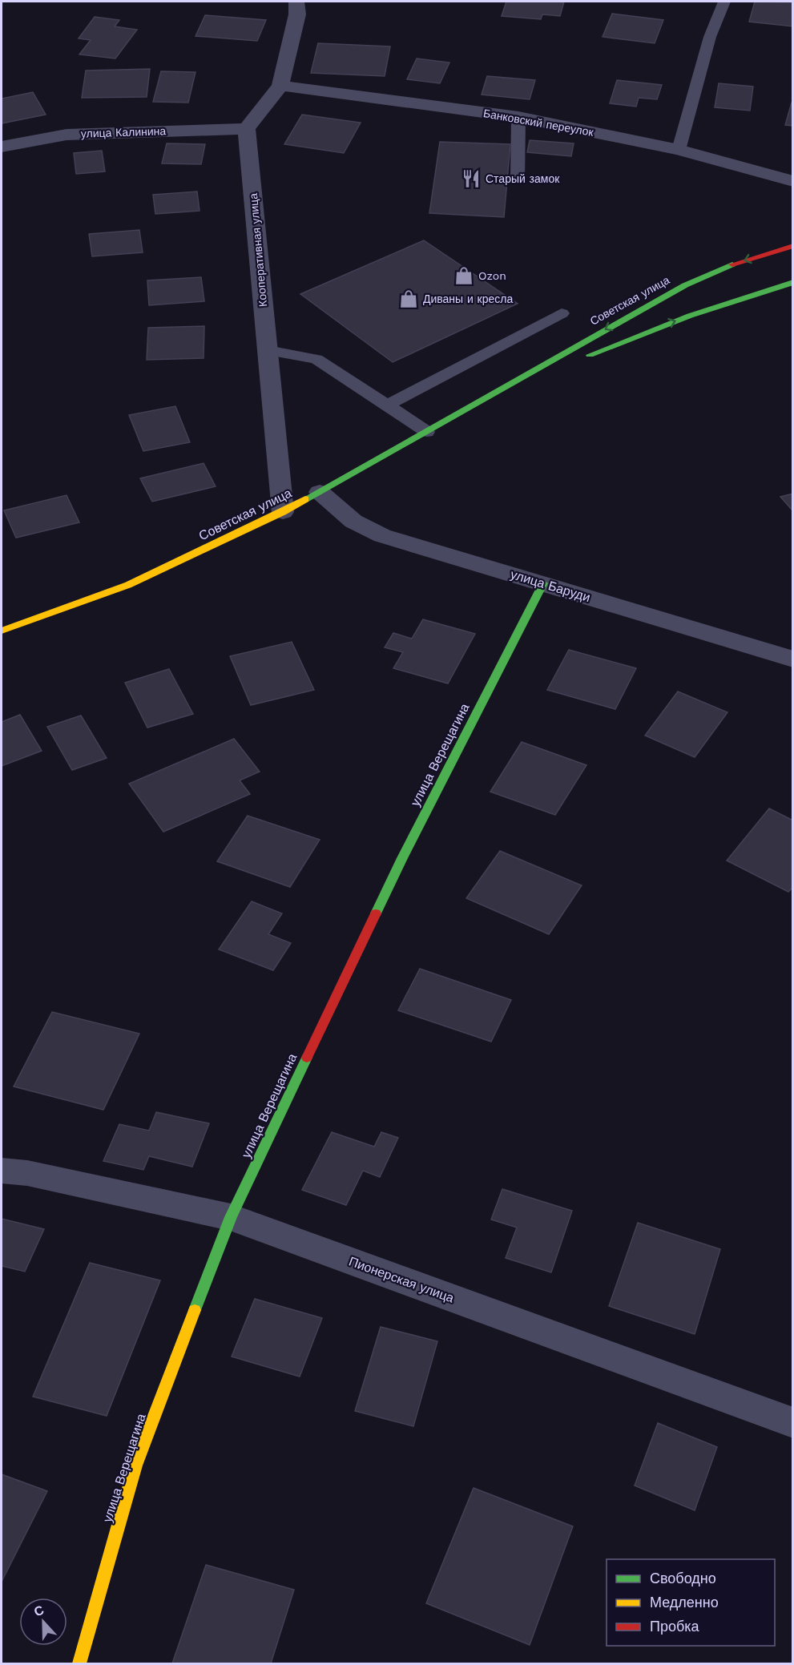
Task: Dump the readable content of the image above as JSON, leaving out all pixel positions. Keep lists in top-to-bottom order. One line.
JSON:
{"streets":{"main road":["Советская улица","улица Верещагина"],"street":["Банковский переулок","улица Калинина","Кооперативная улица","улица Баруди","Пионерская улица"]},"crossings":[["улица Калинина","Кооперативная улица"],["Кооперативная улица","Советская улица"],["Советская улица","улица Баруди"],["улица Баруди","улица Верещагина"],["улица Верещагина","Пионерская улица"]],"places":{"restaurant":["Старый замок"],"shop":["Ozon","Диваны и кресла"]},"legend":["Свободно","Медленно","Пробка"],"north":"top"}
